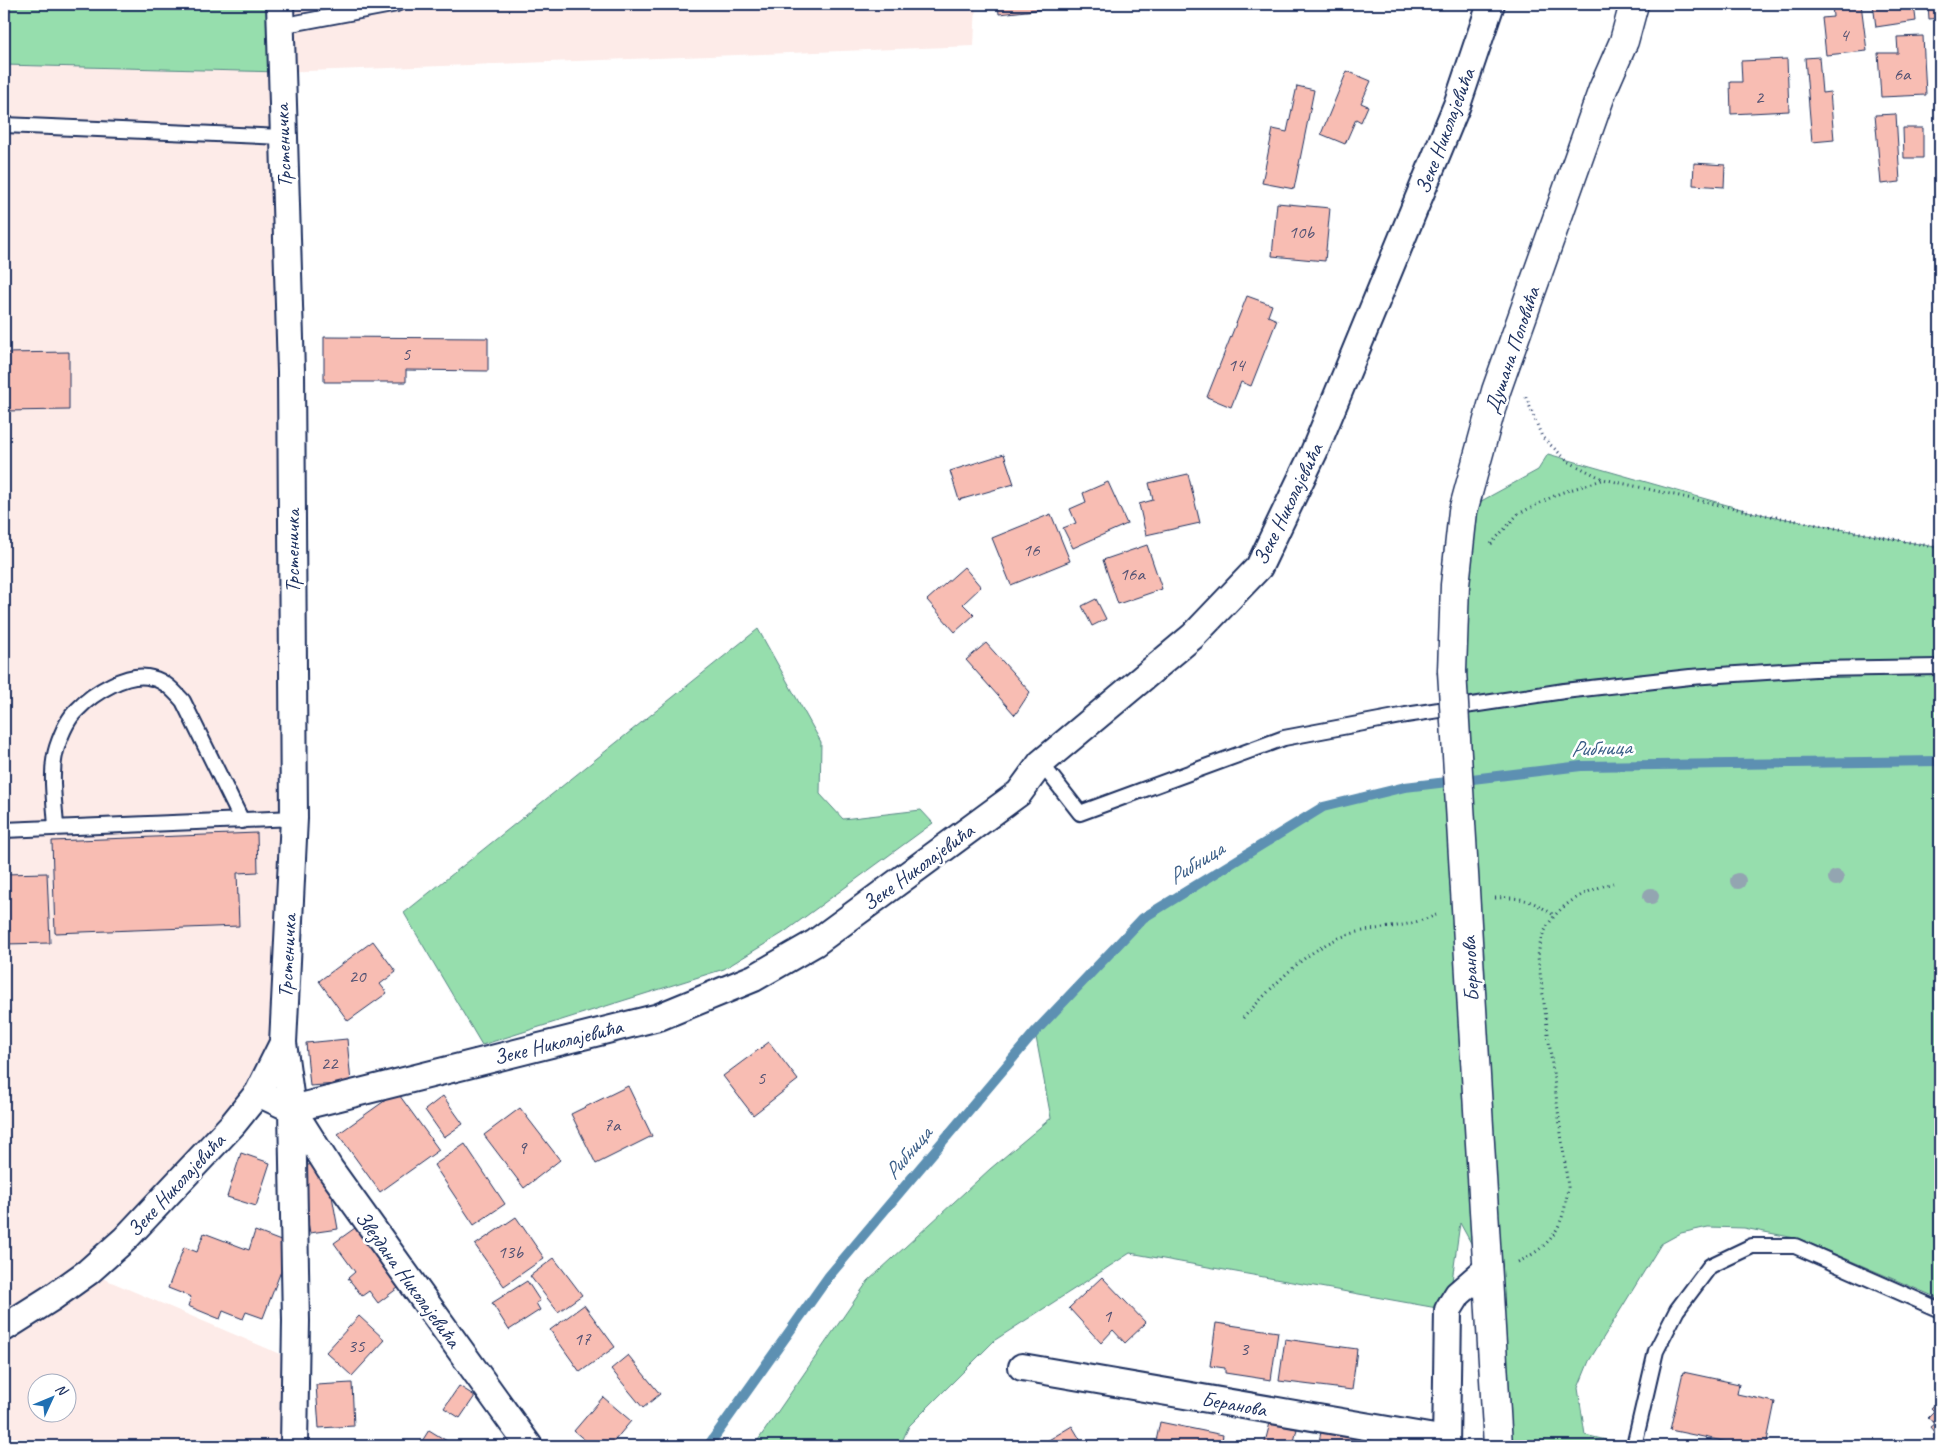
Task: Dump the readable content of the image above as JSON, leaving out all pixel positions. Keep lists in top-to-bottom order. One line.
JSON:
{"streets":{"main road":["Душана Поповића","Беранова"],"street":["Зеке Николајевића","Трстеничка","Звездана Николајевића"]},"crossings":[["Зеке Николајевића","Трстеничка"],["Зеке Николајевића","Звездана Николајевића"],["Трстеничка","Звездана Николајевића"],["Душана Поповића","Беранова"]],"water":["Рибница"],"house_numbers":["4","6a","2","10b","5","14","16","16a","20","22","5","7a","9","13b","1","17","35","3"],"north":"top right"}
